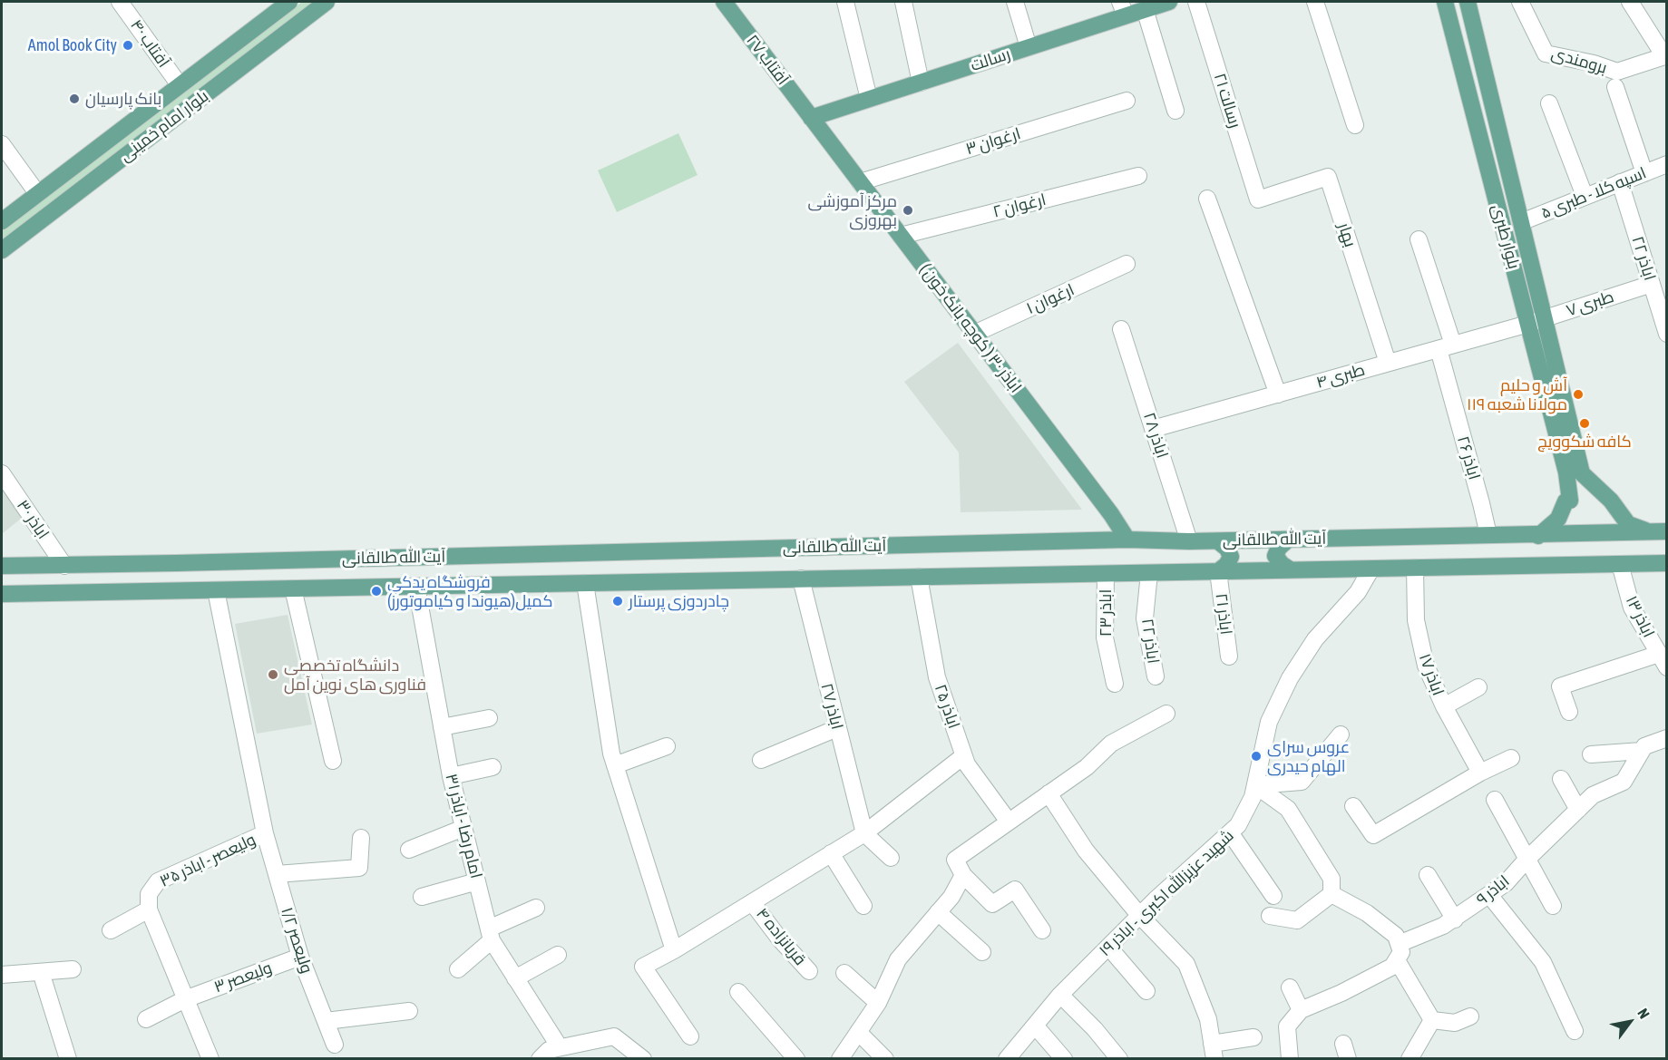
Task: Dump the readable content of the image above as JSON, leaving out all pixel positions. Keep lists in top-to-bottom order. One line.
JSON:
{"streets":{"main road":["آفتاب ۲۷","رسالت","بلوار امام خمینی","بلوار طبری","اباذر ۳۰ ( کوچه بانک خون )","آیت الله طالقانی"],"street":["آفتاب ۴۰","برومندی","رسالت ۲۱","ارغوان ۳","اسپه کلا - طبری ۵","ارغوان ۲","بهار","اباذر ۲۲","ارغوان ۱","طبری ۷","طبری ۴","اباذر ۲۸","اباذر ۲۶","اباذر ۳۰","اباذر ۲۳","اباذر ۲۱","اباذر ۱۳","اباذر ۱۷","اباذر ۲۷","اباذر ۲۵","امام رضا - اباذر ۳۱","ولیعصر - اباذر ۳۵","اباذر ۹","شهید عزیزالله اکبری - اباذر ۱۹","قربانزاده ۴","ولیعصر ۱/۲","ولیعصر ۳"]},"crossings":[["آفتاب ۲۷","رسالت"],["آفتاب ۲۷","اباذر ۳۰ ( کوچه بانک خون )"],["رسالت","اباذر ۳۰ ( کوچه بانک خون )"],["رسالت ۲۱","بهار"],["ارغوان ۳","اباذر ۳۰ ( کوچه بانک خون )"],["اسپه کلا - طبری ۵","بلوار طبری"],["اسپه کلا - طبری ۵","اباذر ۲۲"],["ارغوان ۲","اباذر ۳۰ ( کوچه بانک خون )"],["بهار","طبری ۴"],["بلوار طبری","طبری ۷"],["بلوار طبری","طبری ۴"],["اباذر ۲۲","طبری ۷"],["اباذر ۲۲","آیت الله طالقانی"],["ارغوان ۱","اباذر ۳۰ ( کوچه بانک خون )"],["طبری ۷","طبری ۴"],["اباذر ۳۰ ( کوچه بانک خون )","آیت الله طالقانی"],["طبری ۴","اباذر ۲۸"],["طبری ۴","اباذر ۲۶"],["اباذر ۲۸","آیت الله طالقانی"],["اباذر ۲۶","آیت الله طالقانی"],["اباذر ۳۰","آیت الله طالقانی"],["آیت الله طالقانی","اباذر ۲۳"],["آیت الله طالقانی","اباذر ۲۱"],["آیت الله طالقانی","اباذر ۱۳"],["آیت الله طالقانی","اباذر ۱۷"],["آیت الله طالقانی","اباذر ۲۷"],["آیت الله طالقانی","اباذر ۲۵"],["آیت الله طالقانی","امام رضا - اباذر ۳۱"],["آیت الله طالقانی","ولیعصر - اباذر ۳۵"],["آیت الله طالقانی","شهید عزیزالله اکبری - اباذر ۱۹"],["ولیعصر - اباذر ۳۵","ولیعصر ۱/۲"],["ولیعصر ۱/۲","ولیعصر ۳"]],"places":["Amol Book City","بانک پارسیان","مرکز آموزشی بهروزی","آش و حلیم مولانا شعبه ۱۱۹","کافه شکوویچ","فروشگاه يدكي كميل(هیوندا و کیاموتورز)","چادردوزی پرستار","دانشگاه تخصصی فناوری های نوین آمل","عروس سرای الهام حیدری"],"north":"top right"}
